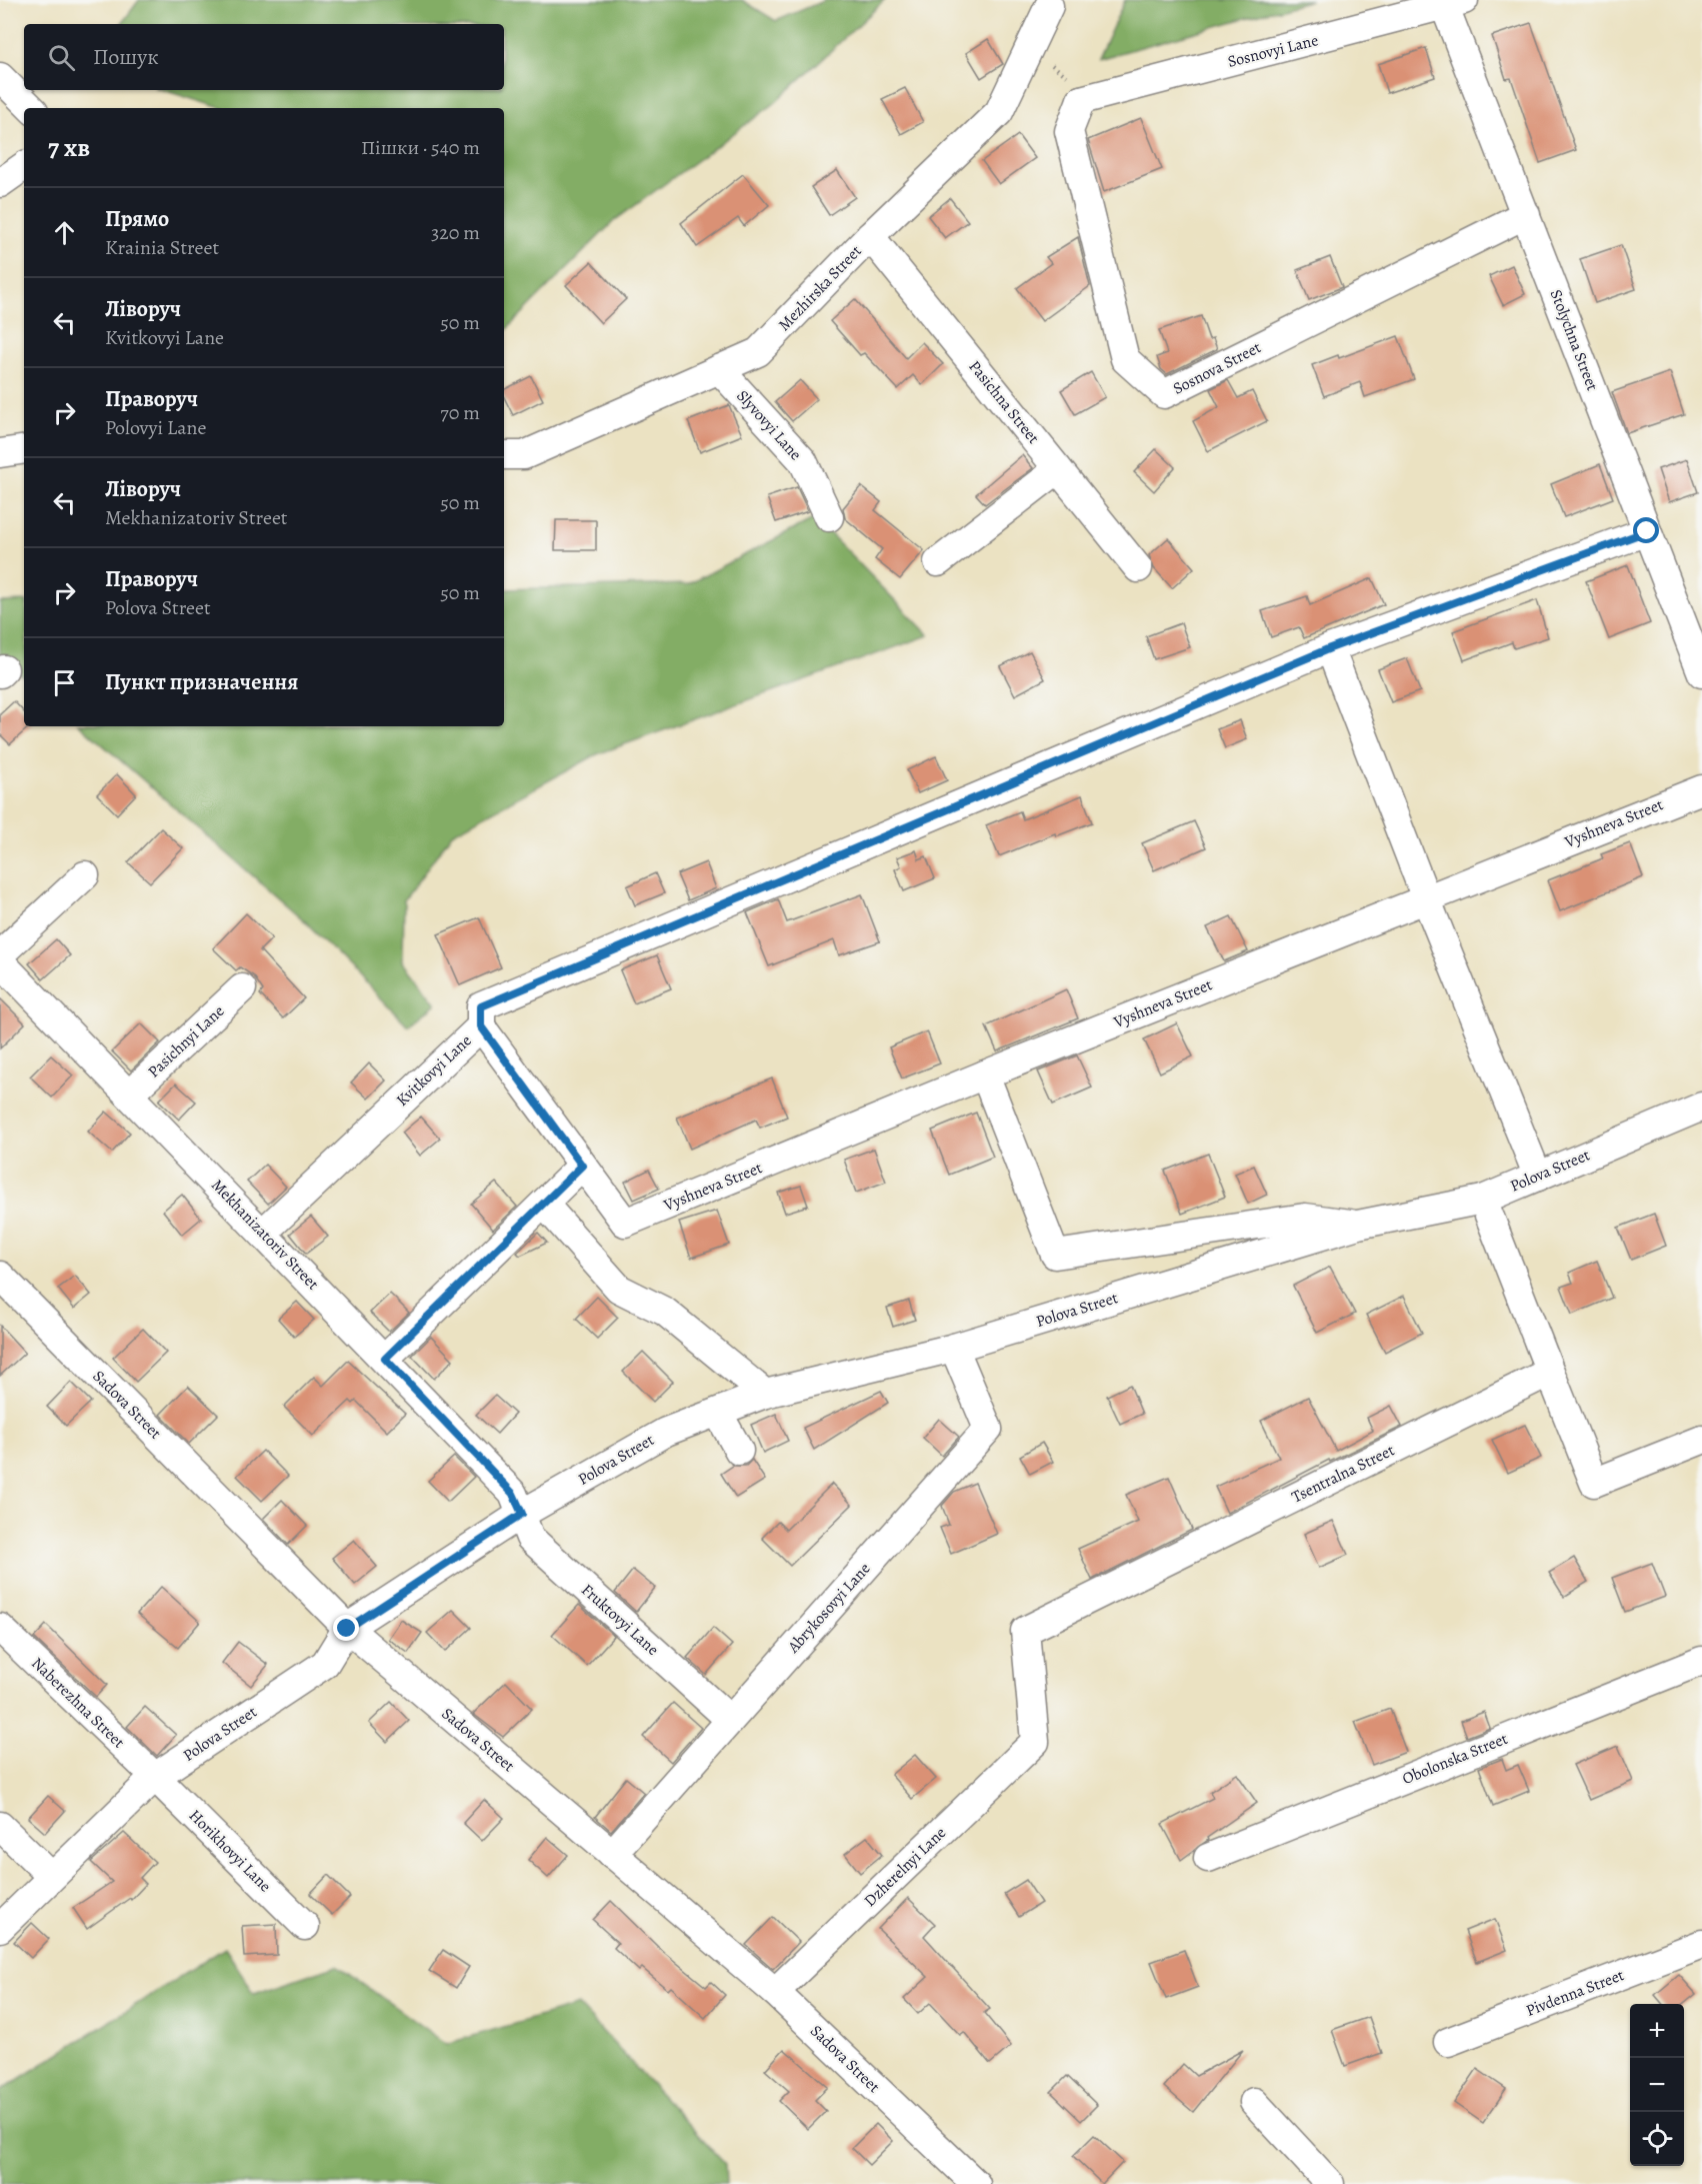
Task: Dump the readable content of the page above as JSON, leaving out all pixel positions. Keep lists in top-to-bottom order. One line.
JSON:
{"streets":{"street":["Sosnovyi Lane","Mezhirska Street","Stolychna Street","Sosnova Street","Pasichna Street","Slyvovyi Lane","Vyshneva Street","Pasichnyi Lane","Kvitkovyi Lane","Polova Street","Mekhanizatoriv Street","Sadova Street","Tsentralna Street","Abrykosovyi Lane","Fruktovyi Lane","Naberezhna Street","Obolonska Street","Horikhovyi Lane","Dzherelnyi Lane","Pivdenna Street"]},"crossings":[["Sosnovyi Lane","Stolychna Street"],["Sosnovyi Lane","Sosnova Street"],["Mezhirska Street","Pasichna Street"],["Mezhirska Street","Slyvovyi Lane"],["Stolychna Street","Sosnova Street"],["Vyshneva Street","Kvitkovyi Lane"],["Vyshneva Street","Polova Street"],["Pasichnyi Lane","Mekhanizatoriv Street"],["Kvitkovyi Lane","Mekhanizatoriv Street"],["Polova Street","Mekhanizatoriv Street"],["Polova Street","Sadova Street"],["Polova Street","Abrykosovyi Lane"],["Polova Street","Fruktovyi Lane"],["Polova Street","Naberezhna Street"],["Polova Street","Horikhovyi Lane"],["Mekhanizatoriv Street","Fruktovyi Lane"],["Sadova Street","Abrykosovyi Lane"],["Sadova Street","Dzherelnyi Lane"],["Tsentralna Street","Dzherelnyi Lane"],["Abrykosovyi Lane","Fruktovyi Lane"],["Naberezhna Street","Horikhovyi Lane"]],"page":{"search":"Пошук","heading":["7 хв","Пішки · 540 m"],"list":[["Прямо","Krainia Street","320 m"],["Ліворуч","Kvitkovyi Lane","50 m"],["Праворуч","Polovyi Lane","70 m"],["Ліворуч","Mekhanizatoriv Street","50 m"],["Праворуч","Polova Street","50 m"],"Пункт призначення"],"map_buttons":["+","−"]}}
